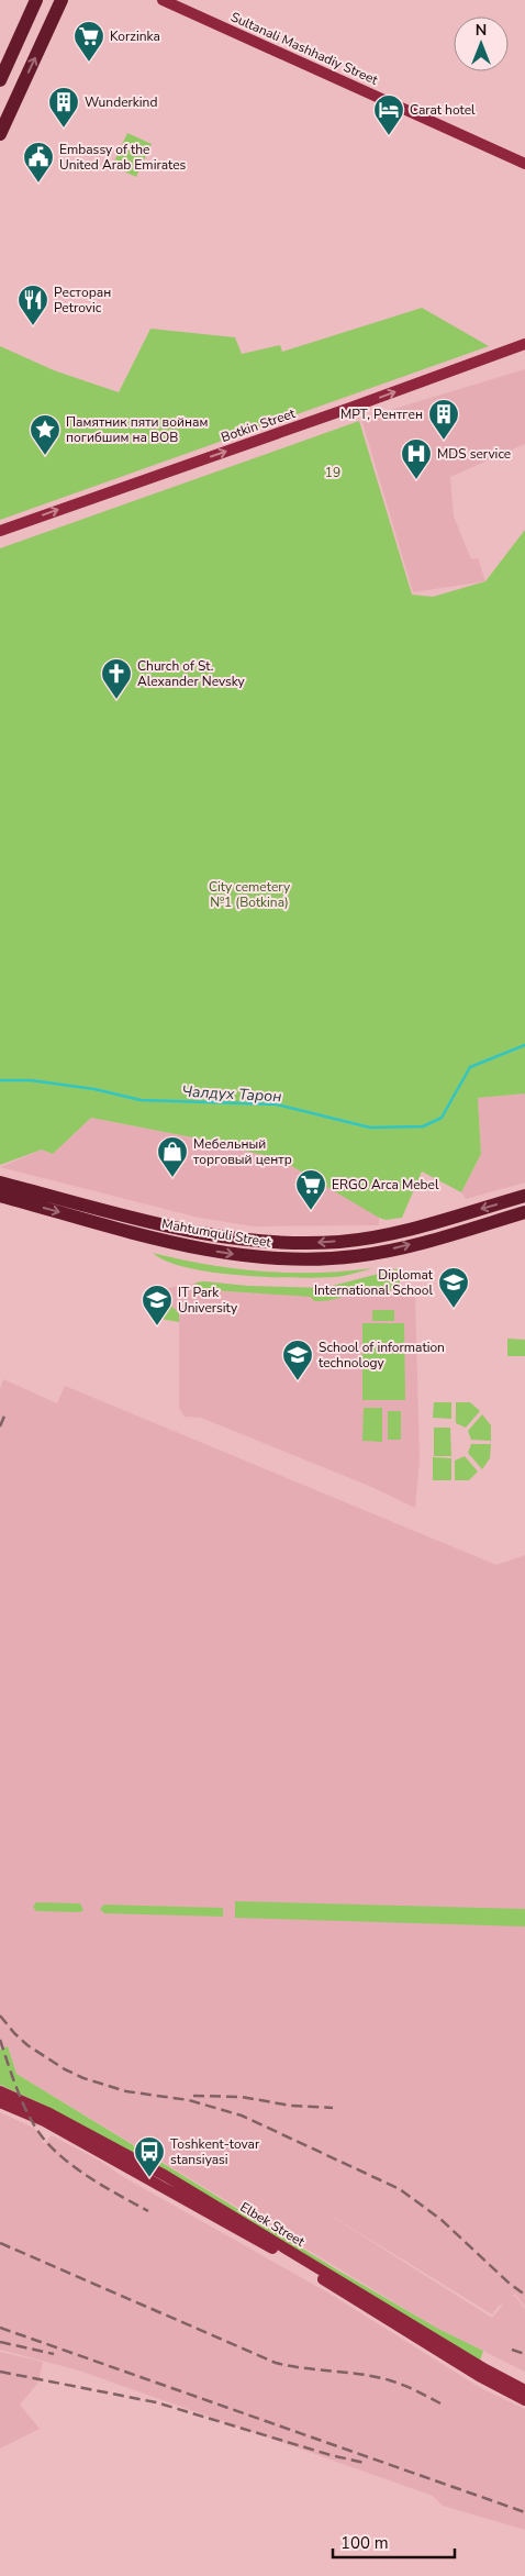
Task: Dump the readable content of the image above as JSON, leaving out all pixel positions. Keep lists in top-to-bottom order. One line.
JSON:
{"streets":{"main road":["Sultаnali Mashhadiy Street","Botkin Street","Mahtumquli Street","Elbek Street"]},"one_way":["Botkin Street"],"water":["Чалдух Тарон"],"parks":["19","City cemetery №1 (Botkina)"],"places":{"supermarket":["Korzinka","ERGO Arca Mebel"],"building":["Wunderkind","МРТ, Рентген"],"hotel":["Carat hotel"],"public building":["Embassy of the United Arab Emirates"],"restaurant":["Ресторан Petrovic"],"place":["Памятник пяти войнам погибшим на ВОВ"],"hospital":["MDS service"],"church":["Church of St. Alexander Nevsky"],"shop":["Мебельный торговый центр"],"school or university":["Diplomat International School","IT Park University","School of information technology"],"bus stop":["Toshkent-tovar stansiyasi"]},"scale_bar":"100 m","north":"top"}
